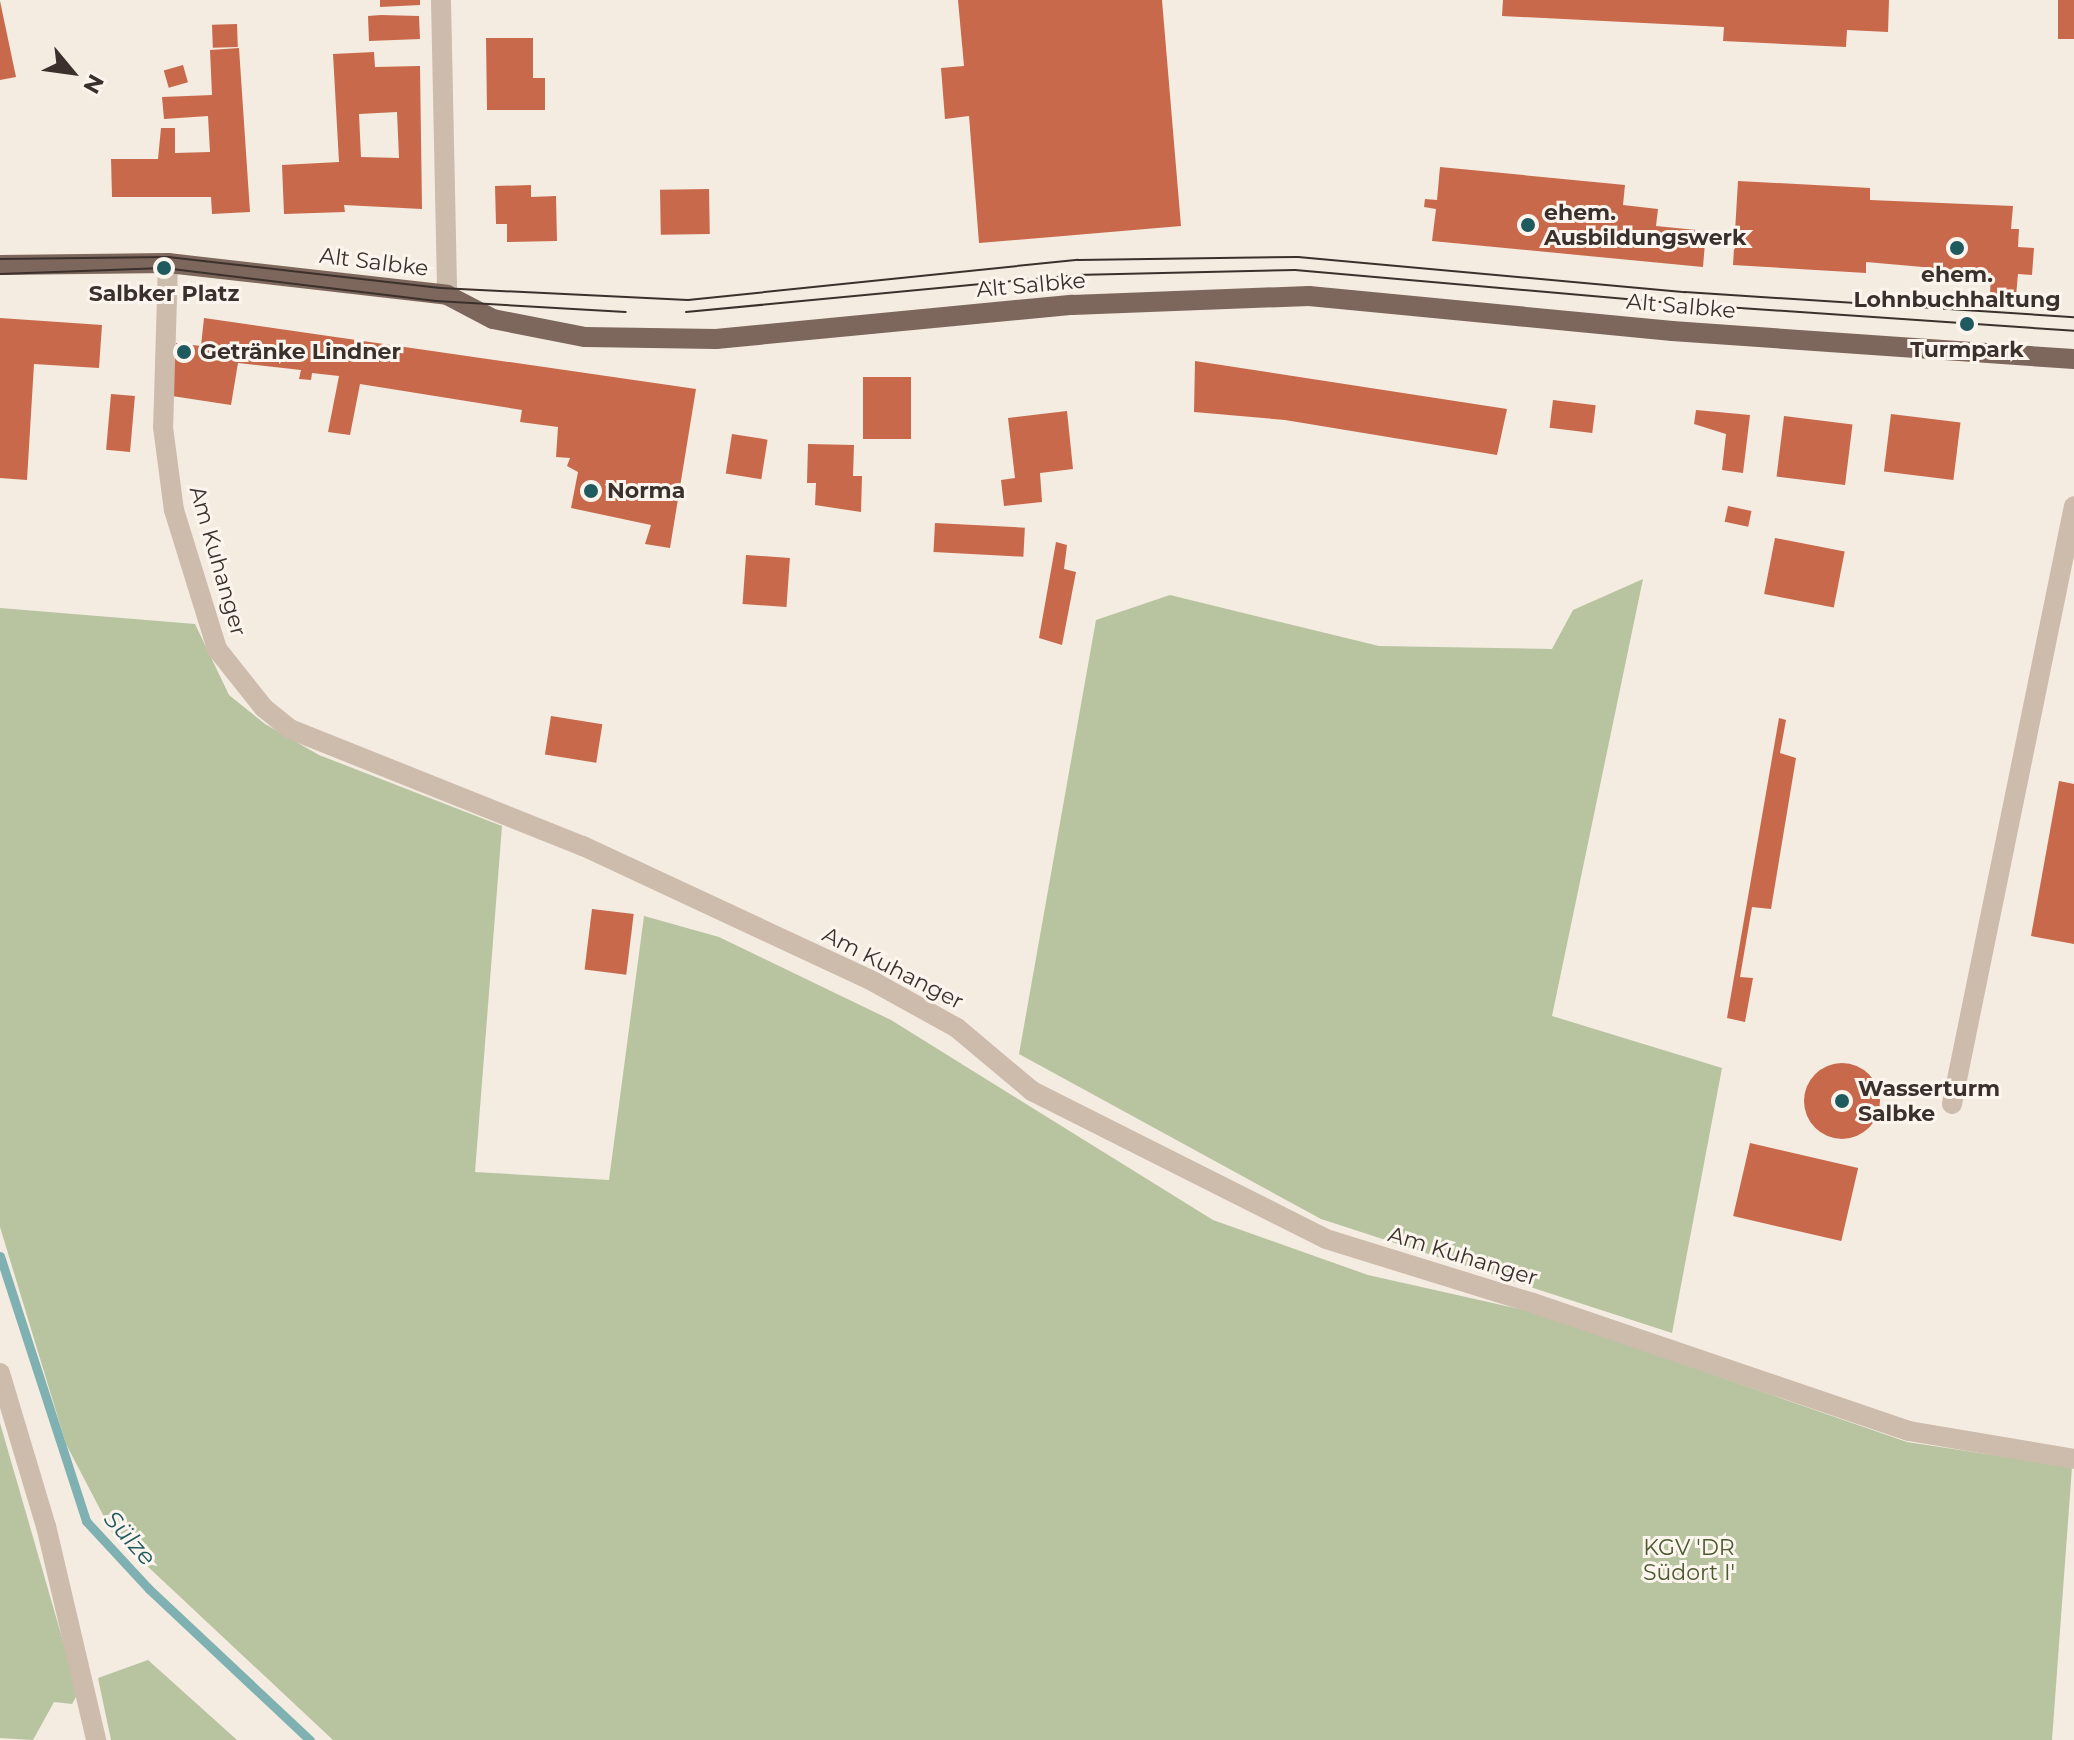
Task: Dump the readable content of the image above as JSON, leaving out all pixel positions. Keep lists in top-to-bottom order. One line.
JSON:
{"streets":{"main road":["Alt Salbke"],"street":["Am Kuhanger"]},"crossings":[["Alt Salbke","Am Kuhanger"]],"water":["Sülze"],"parks":["KGV 'DR Südort I'"],"places":["ehem. Ausbildungswerk","ehem. Lohnbuchhaltung","Salbker Platz","Turmpark","Getränke Lindner","Norma","Wasserturm Salbke"],"north":"bottom right"}
